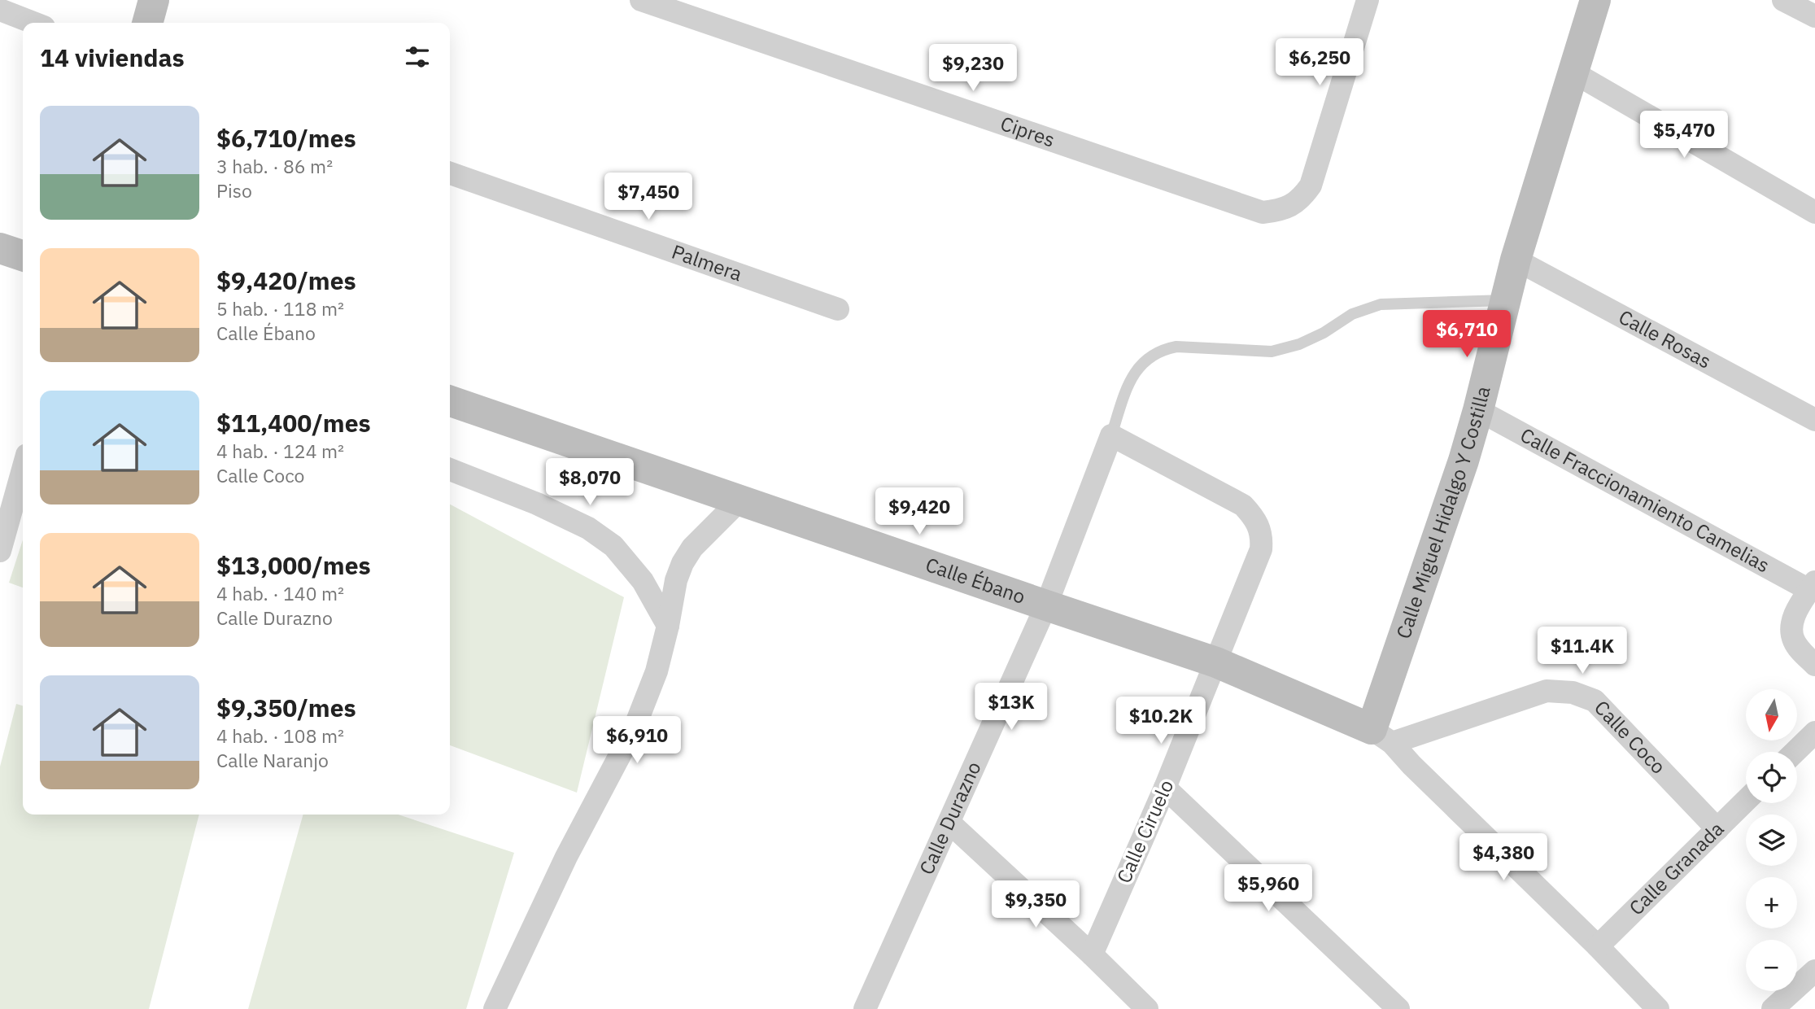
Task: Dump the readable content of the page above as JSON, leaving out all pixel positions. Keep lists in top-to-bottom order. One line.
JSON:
{"streets":{"street":["Cipres","Palmera","Calle Rosas","Calle Fraccionamiento Camelias","Calle Miguel Hidalgo Y Costilla","Calle Ébano","Calle Coco","Calle Durazno","Calle Ciruelo","Calle Granada"]},"crossings":[["Calle Rosas","Calle Miguel Hidalgo Y Costilla"],["Calle Fraccionamiento Camelias","Calle Miguel Hidalgo Y Costilla"],["Calle Miguel Hidalgo Y Costilla","Calle Ébano"],["Calle Miguel Hidalgo Y Costilla","Calle Coco"],["Calle Ébano","Calle Coco"],["Calle Ébano","Calle Durazno"],["Calle Ébano","Calle Ciruelo"],["Calle Coco","Calle Granada"],["Calle Durazno","Calle Ciruelo"]],"north":"bottom","page":{"heading":"14 viviendas","price":["$6,250","$9,230","$5,470","$7,450","$6,710","$8,070","$9,420","$11.4K","$13K","$10.2K","$6,910","$4,380","$5,960","$9,350"],"list":[{"name":"$6,710/mes","note":"3 hab. · 86 m² · Piso"},{"name":"$9,420/mes","note":"5 hab. · 118 m² · Calle Ébano"},{"name":"$11,400/mes","note":"4 hab. · 124 m² · Calle Coco"},{"name":"$13,000/mes","note":"4 hab. · 140 m² · Calle Durazno"},{"name":"$9,350/mes","note":"4 hab. · 108 m² · Calle Naranjo"}],"map_buttons":["+","−"]}}
